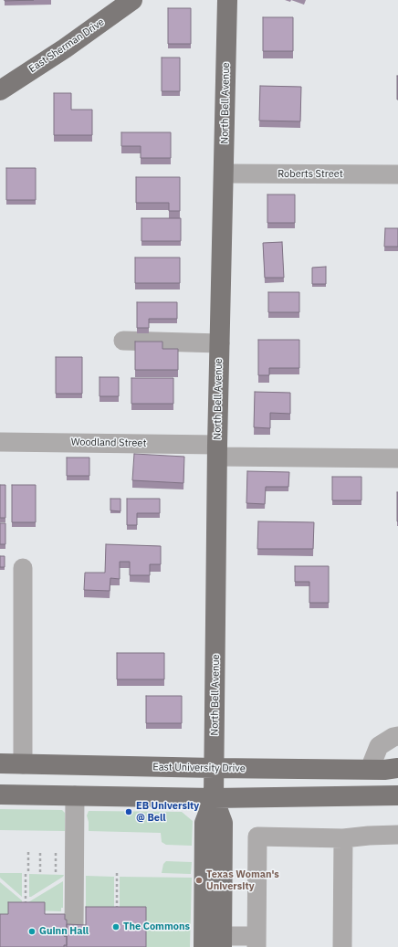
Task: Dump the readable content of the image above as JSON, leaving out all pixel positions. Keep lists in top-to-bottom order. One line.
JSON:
{"streets":{"main road":["East Sherman Drive","North Bell Avenue","East University Drive"],"street":["Roberts Street","Woodland Street"]},"crossings":[["North Bell Avenue","Roberts Street"],["North Bell Avenue","Woodland Street"],["North Bell Avenue","East University Drive"]],"places":["EB University @ Bell","Texas Woman's University","The Commons","Guinn Hall"]}
